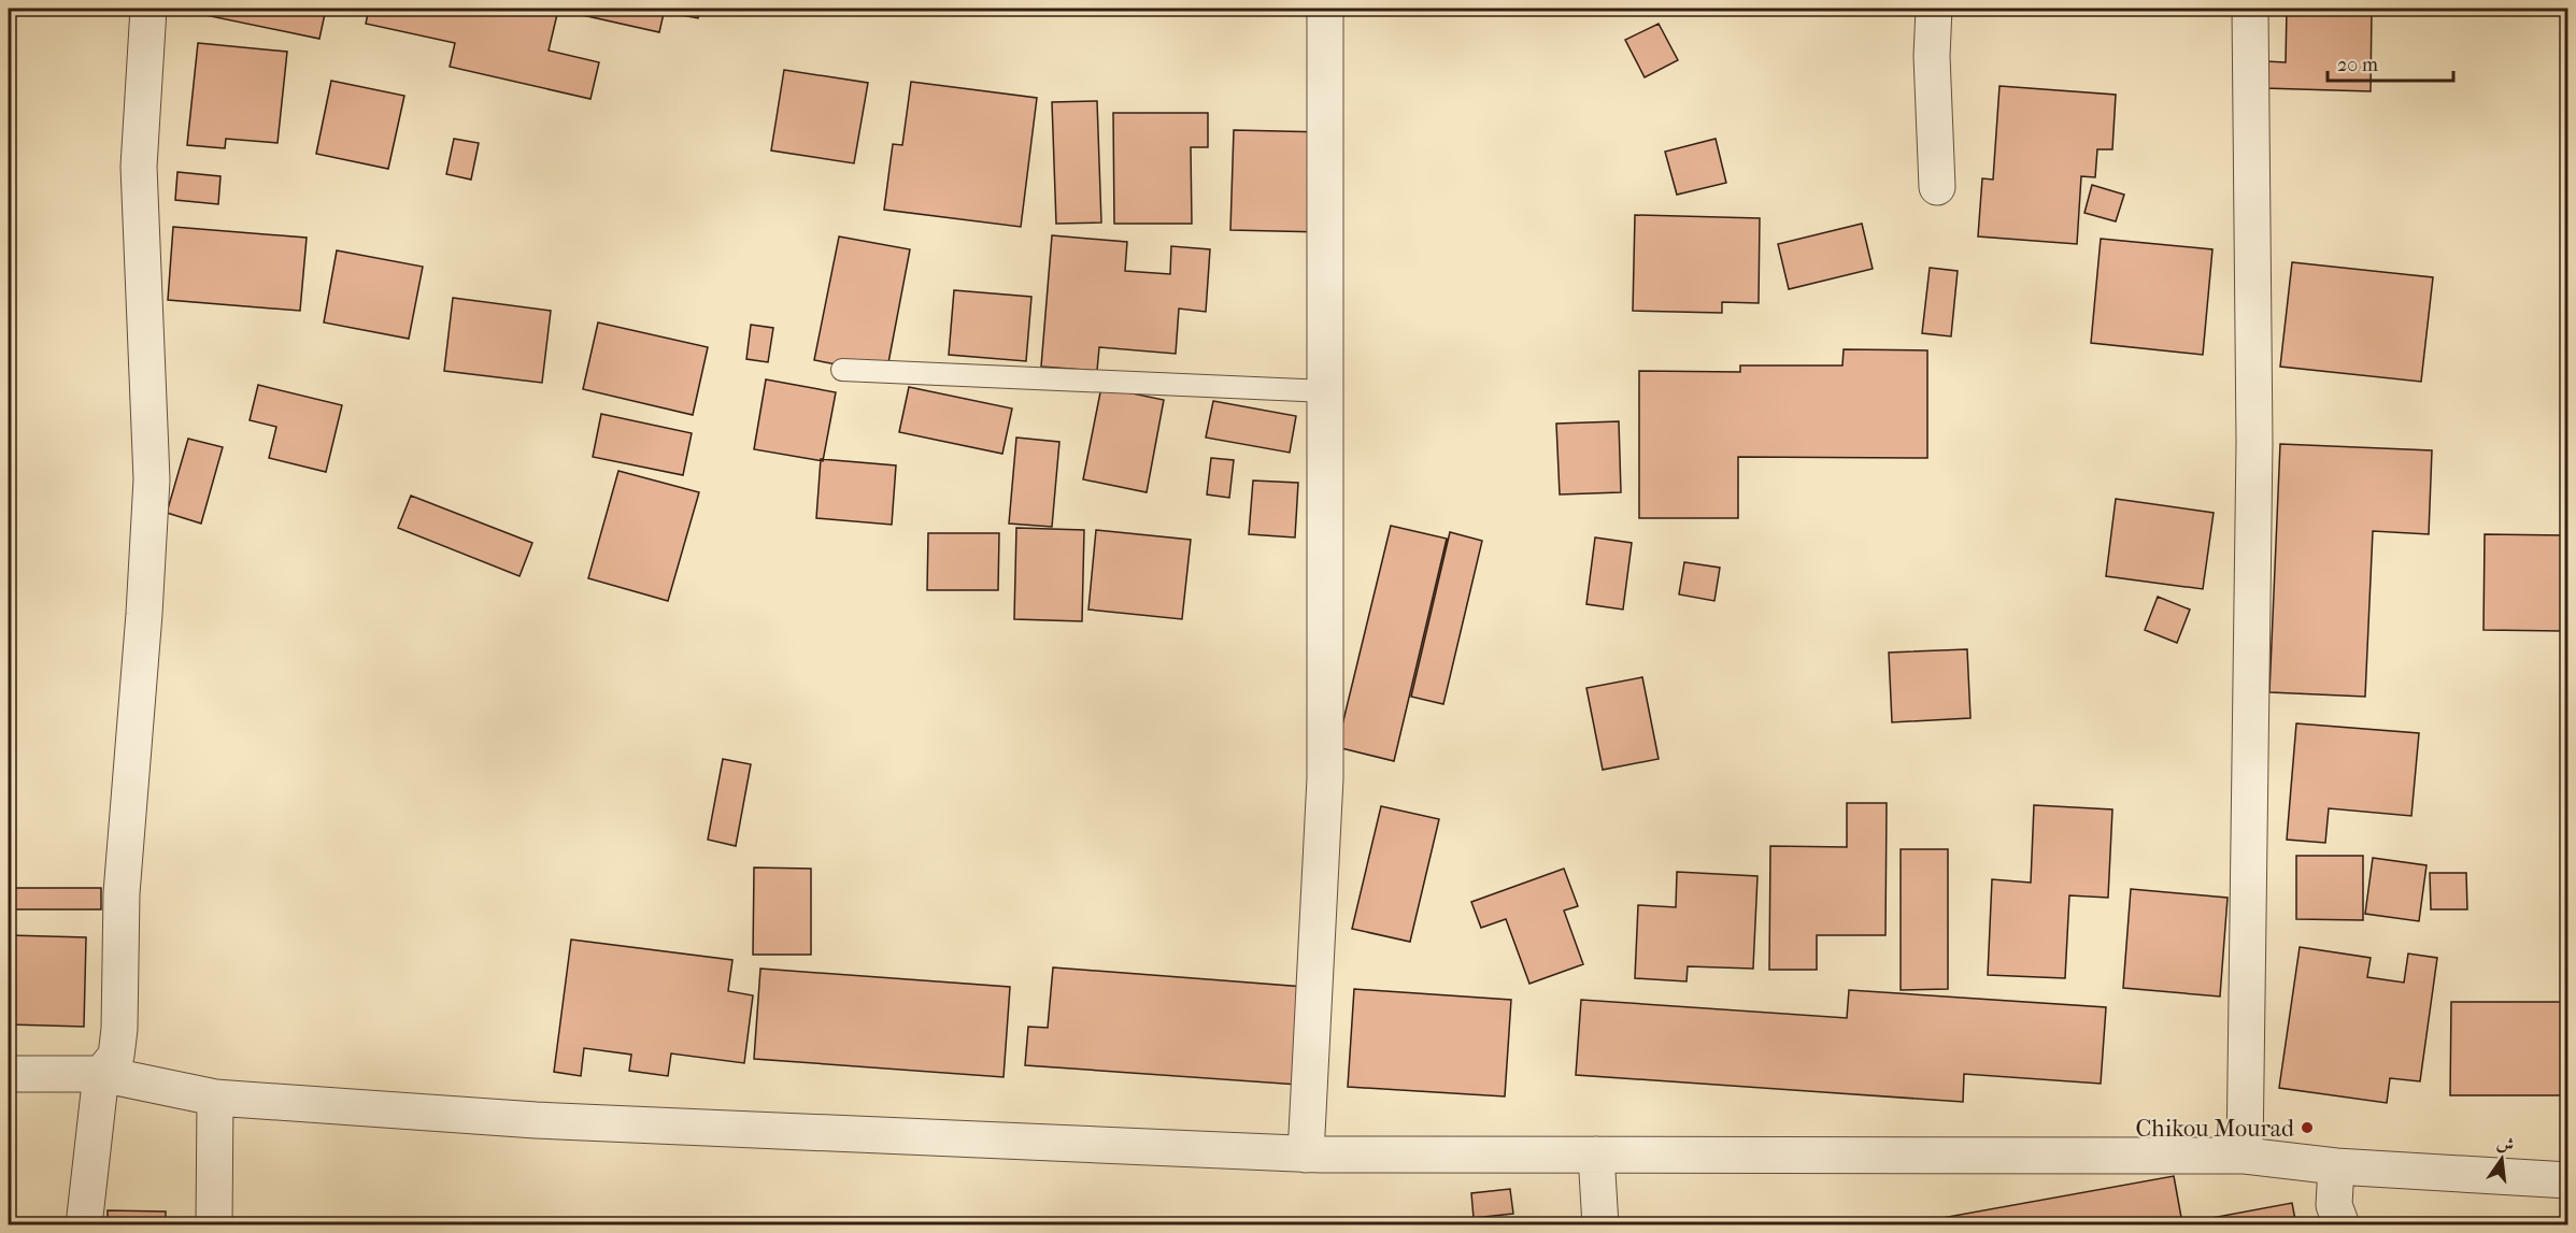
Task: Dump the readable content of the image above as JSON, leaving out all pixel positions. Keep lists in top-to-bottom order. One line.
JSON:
{"places":["Chikou Mourad"],"scale_bar":"20 m","north":"top"}
